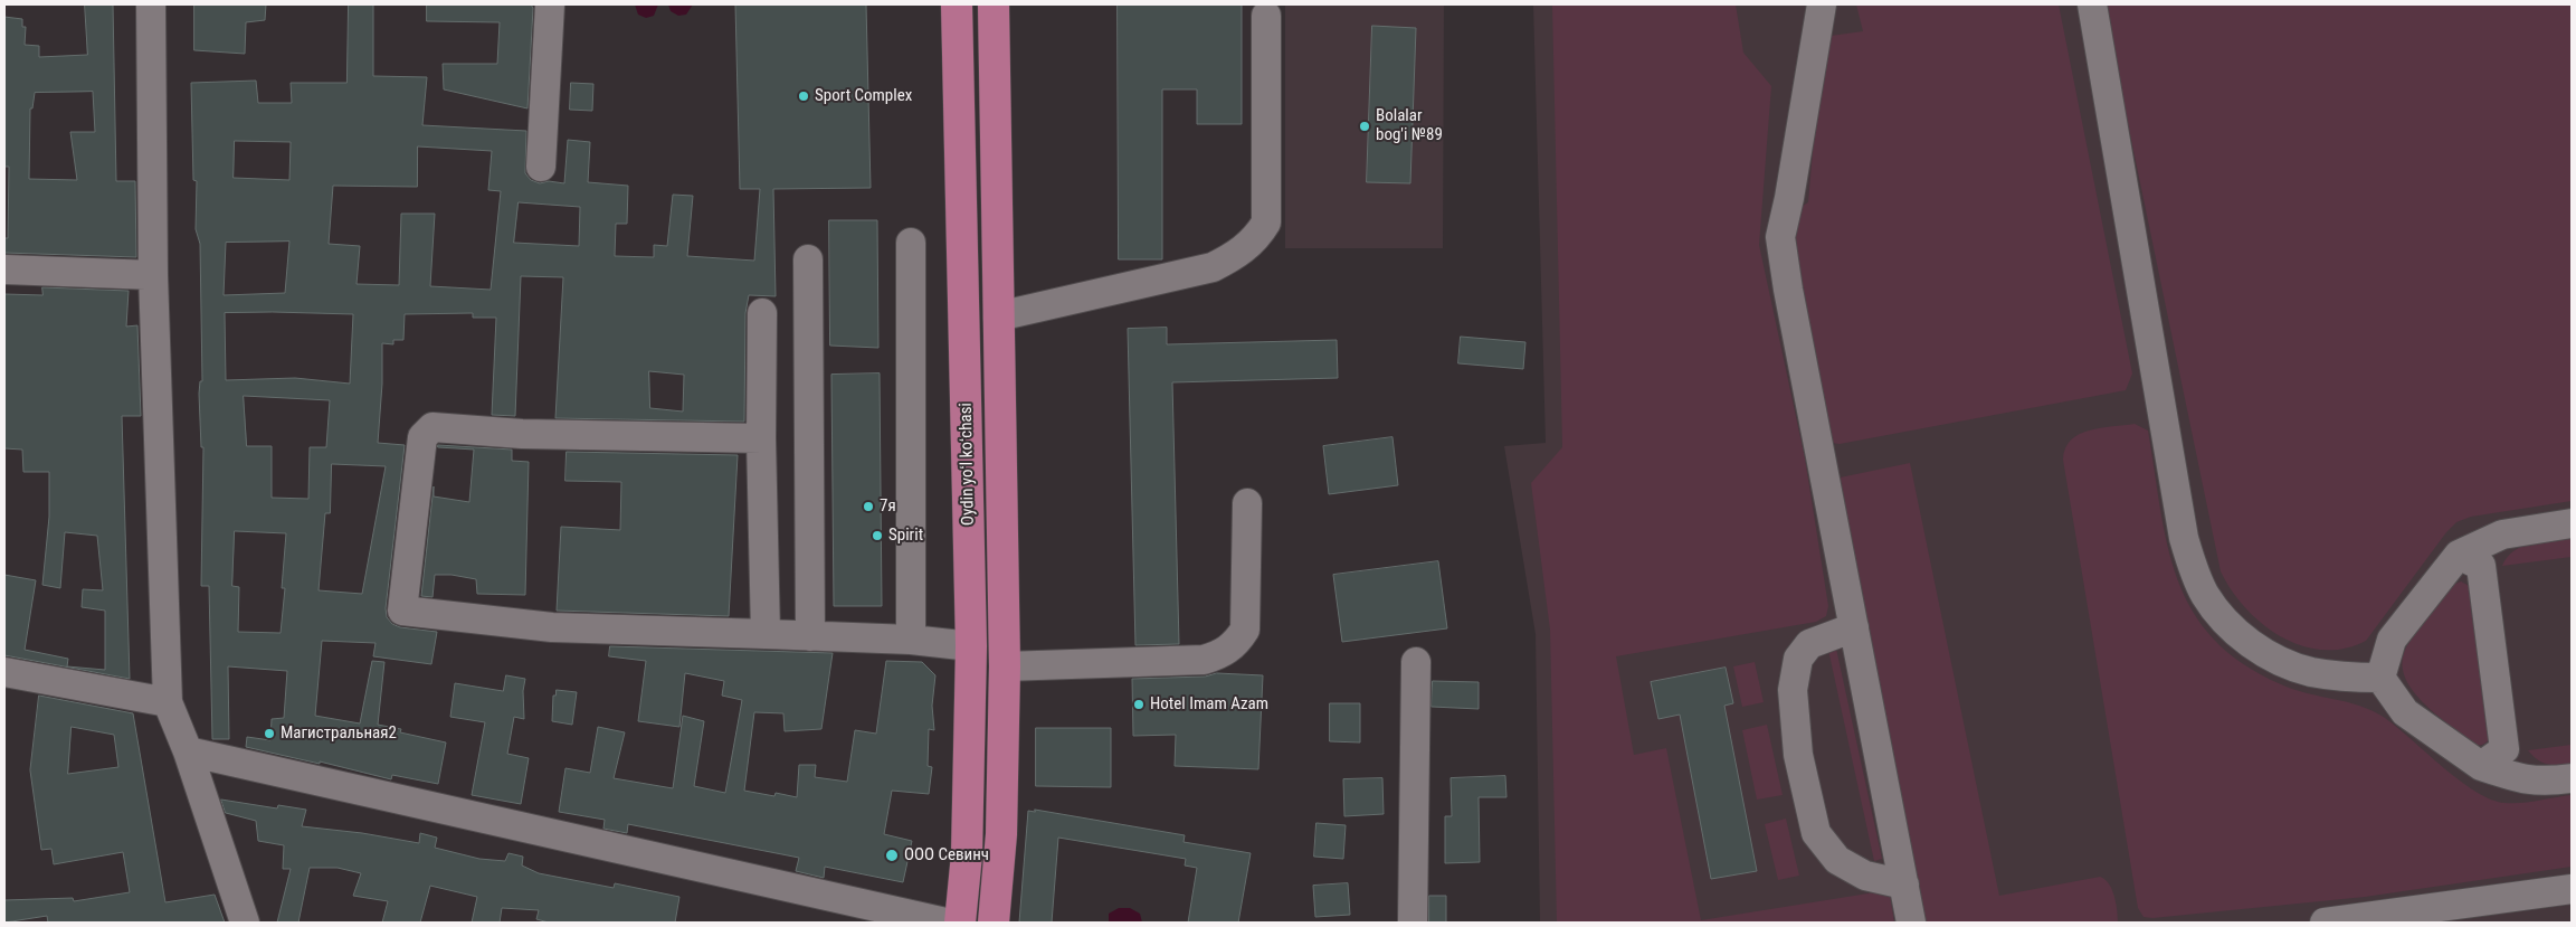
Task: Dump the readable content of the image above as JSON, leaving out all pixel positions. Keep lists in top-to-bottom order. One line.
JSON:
{"streets":{"main road":["Oydin yoʻl koʻchasi"]},"places":["Sport Complex","Bolalar bog'i №89","7я","Spirit","Hotel Imam Azam","Магистральная2","ООО Севинч"]}
